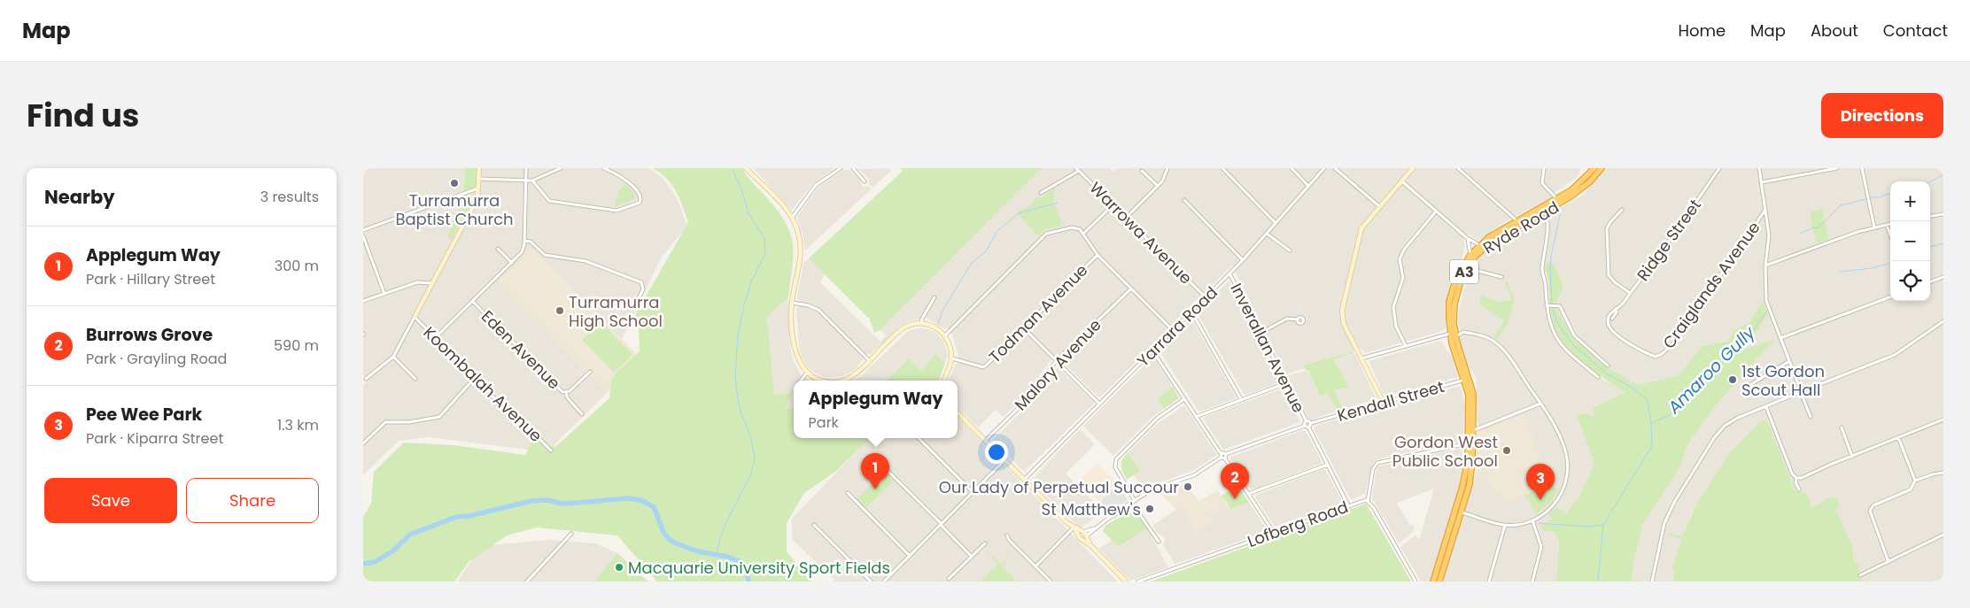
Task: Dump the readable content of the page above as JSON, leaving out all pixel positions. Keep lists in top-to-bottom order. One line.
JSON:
{"streets":{"highway":["Ryde Road","A3"],"street":["Warrowa Avenue","Ridge Street","Craiglands Avenue","Todman Avenue","Yarrara Road","Inverallan Avenue","Eden Avenue","Malory Avenue","Koombalah Avenue","Kendall Street","Lofberg Road"]},"crossings":[["Ryde Road","Kendall Street"],["Warrowa Avenue","Yarrara Road"],["Ridge Street","Craiglands Avenue"],["Yarrara Road","Inverallan Avenue"],["Inverallan Avenue","Lofberg Road"]],"water":["Amaroo Gully"],"places":["Turramurra Baptist Church","Turramurra High School","1st Gordon Scout Hall","Gordon West Public School","Our Lady of Perpetual Succour","St Matthew's","Macquarie University Sport Fields"],"page":{"header":"Map","nav":["Home","Map","About","Contact"],"title":"Find us","buttons":["Directions",["Save","Share"]],"heading":["Nearby","3 results"],"map_buttons":["+","−"],"list":[{"mark":"1","name":"Applegum Way","note":"Park · Hillary Street","value":"300 m"},{"mark":"2","name":"Burrows Grove","note":"Park · Grayling Road","value":"590 m"},{"mark":"3","name":"Pee Wee Park","note":"Park · Kiparra Street","value":"1.3 km"}],"popup":["Applegum Way","Park"],"pins":["1","2","3"]}}
